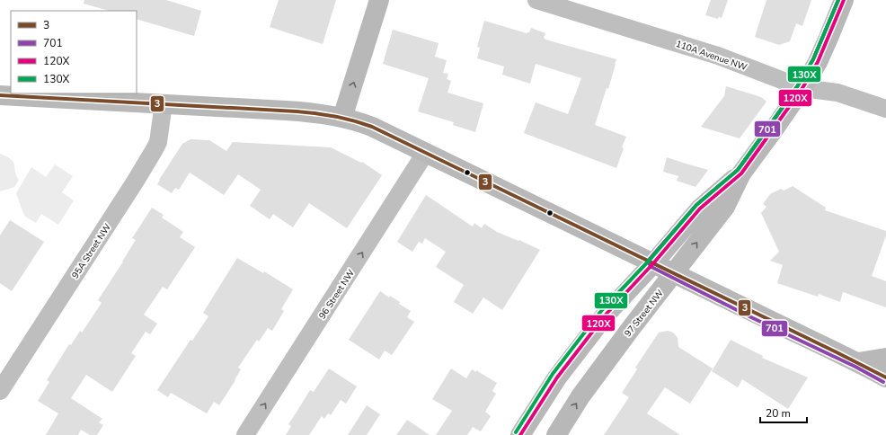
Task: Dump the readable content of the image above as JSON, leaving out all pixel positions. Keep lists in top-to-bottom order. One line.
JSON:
{"streets":{"main road":["97 Street NW"],"street":["110A Avenue NW","95A Street NW","96 Street NW"]},"crossings":[["110A Avenue NW","97 Street NW"]],"one_way":["96 Street NW"],"lines":["transit line 701","transit line 120X","transit line 130X","transit line 3"],"legend":["3","701","120X","130X"],"scale_bar":"20 m"}
